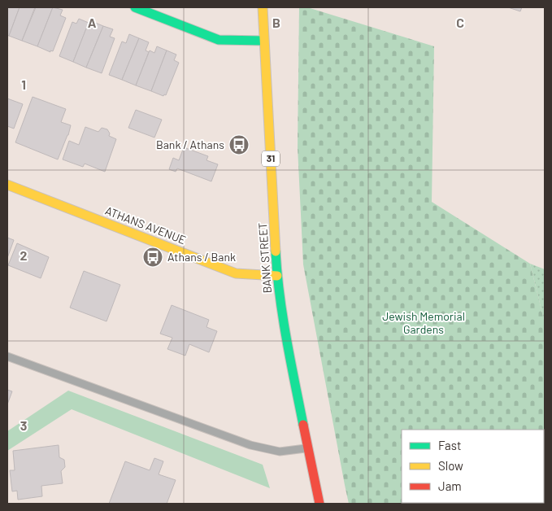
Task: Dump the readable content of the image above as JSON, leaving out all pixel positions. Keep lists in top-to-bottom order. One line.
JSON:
{"streets":{"main road":["31","ATHANS AVENUE","BANK STREET"]},"crossings":[["ATHANS AVENUE","BANK STREET"]],"parks":["Jewish Memorial Gardens"],"places":{"bus stop":["Bank / Athans","Athans / Bank"]},"legend":["Fast","Slow","Jam"],"grid":{"columns":["A","B","C"],"rows":["1","2","3"]}}
